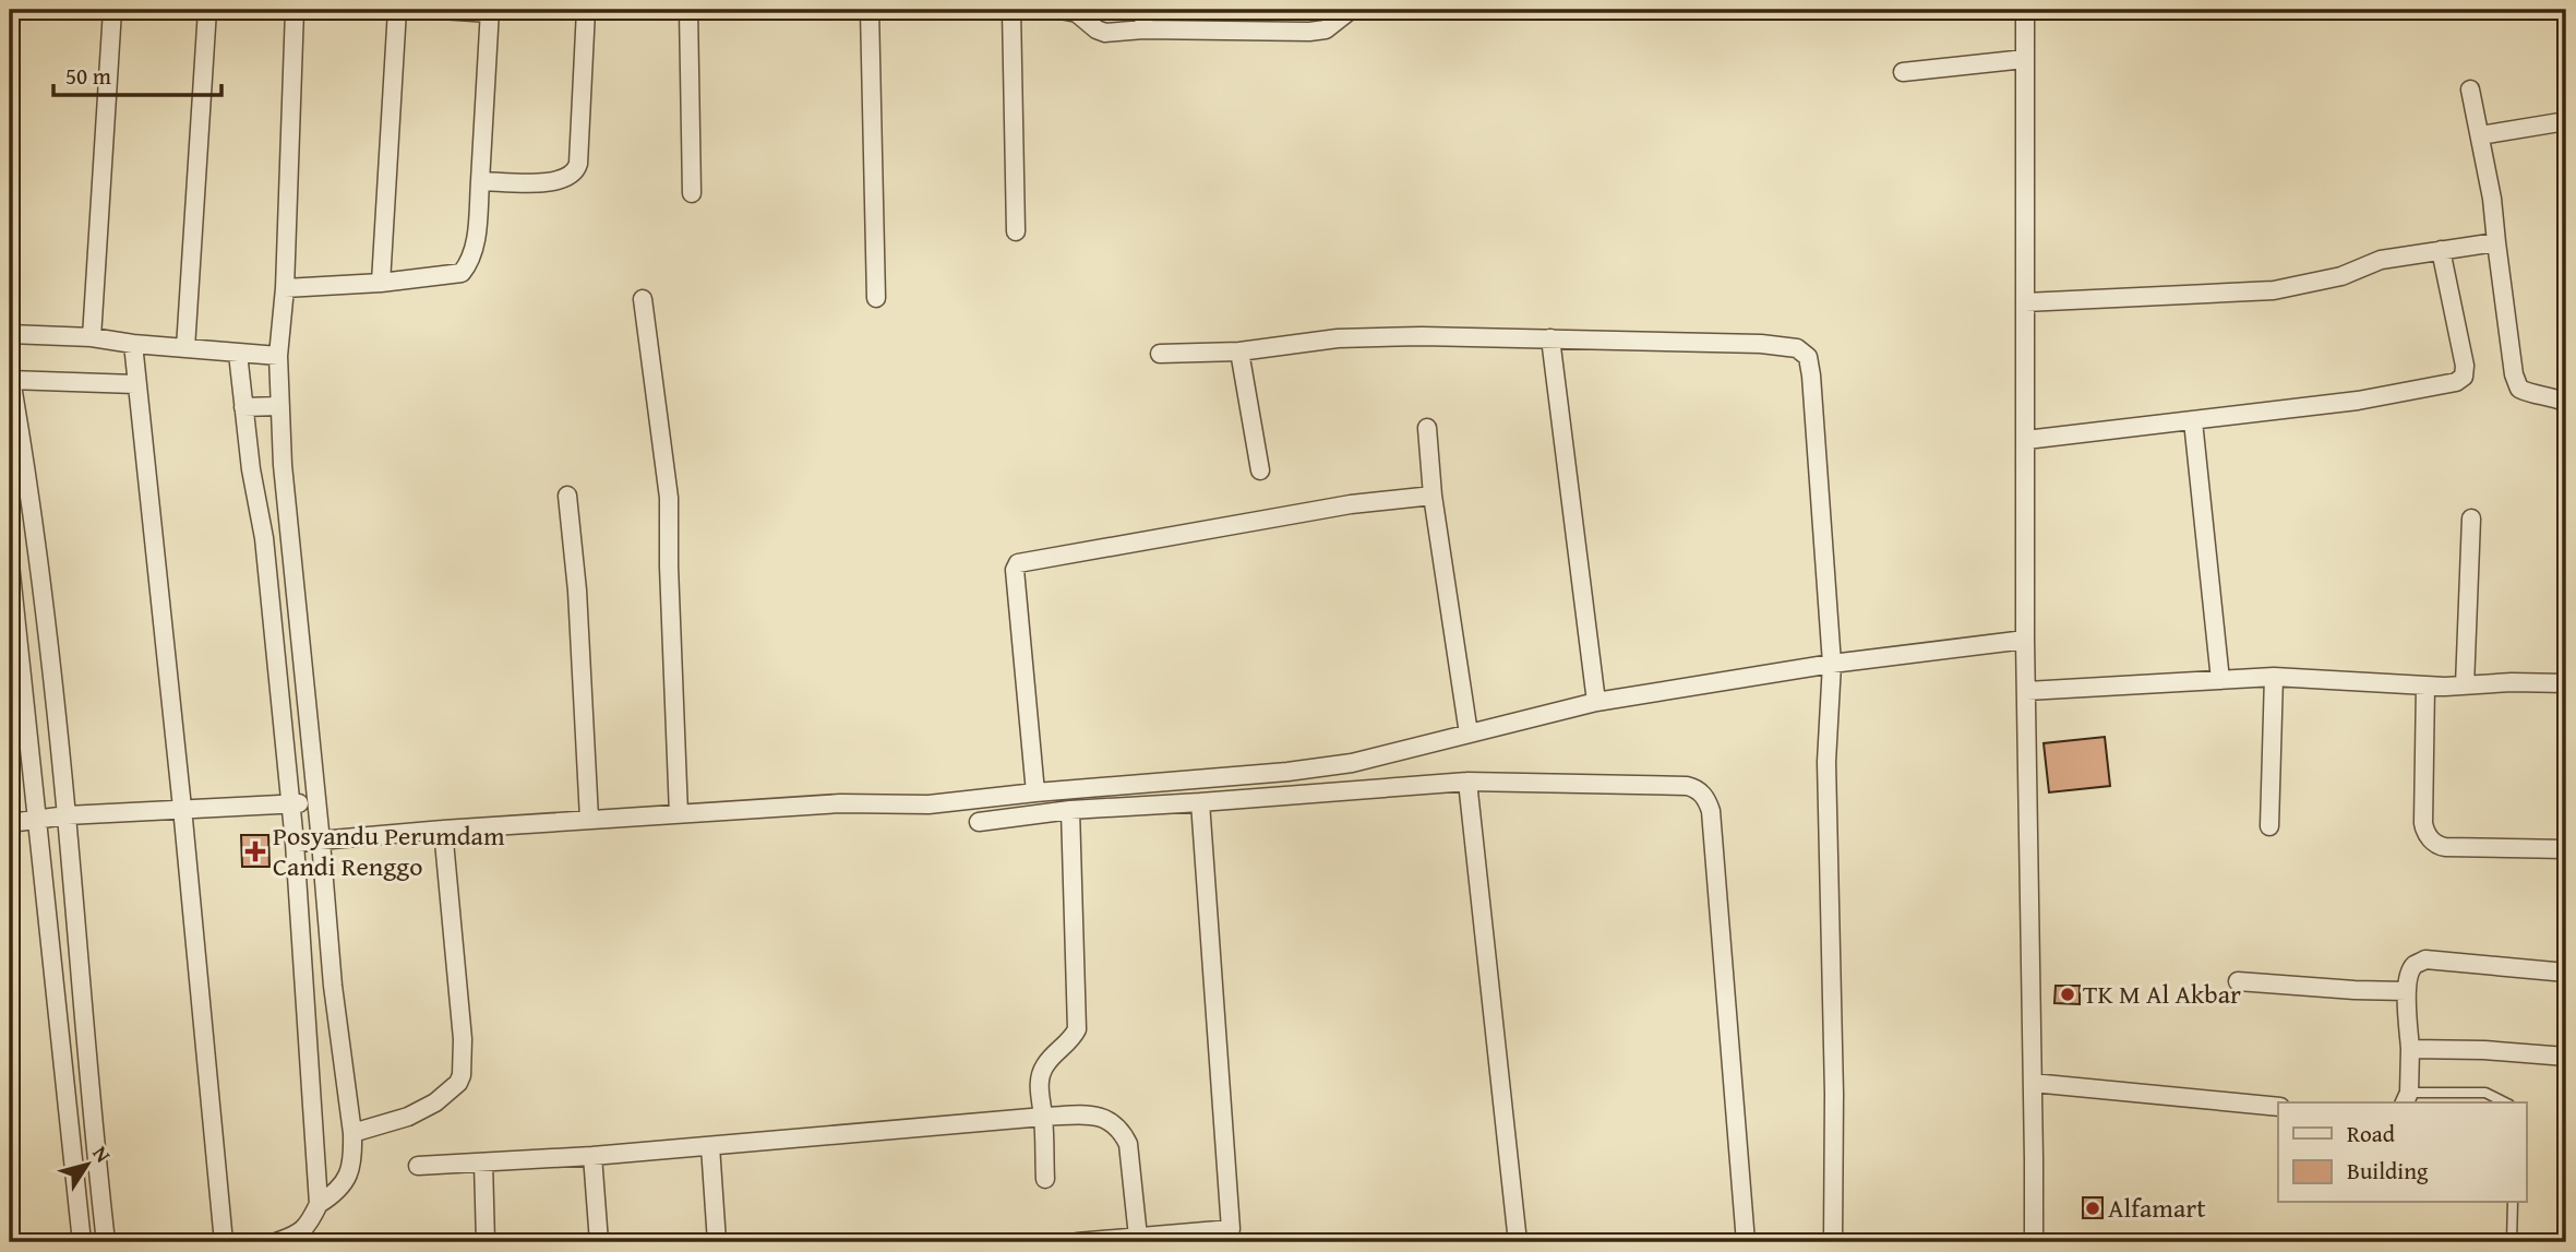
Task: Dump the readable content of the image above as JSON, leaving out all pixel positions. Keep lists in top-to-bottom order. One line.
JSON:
{"places":{"health":["Posyandu Perumdam Candi Renggo"],"other":["TK M Al Akbar","Alfamart"]},"legend":["Road","Building"],"scale_bar":"50 m","north":"top right"}
